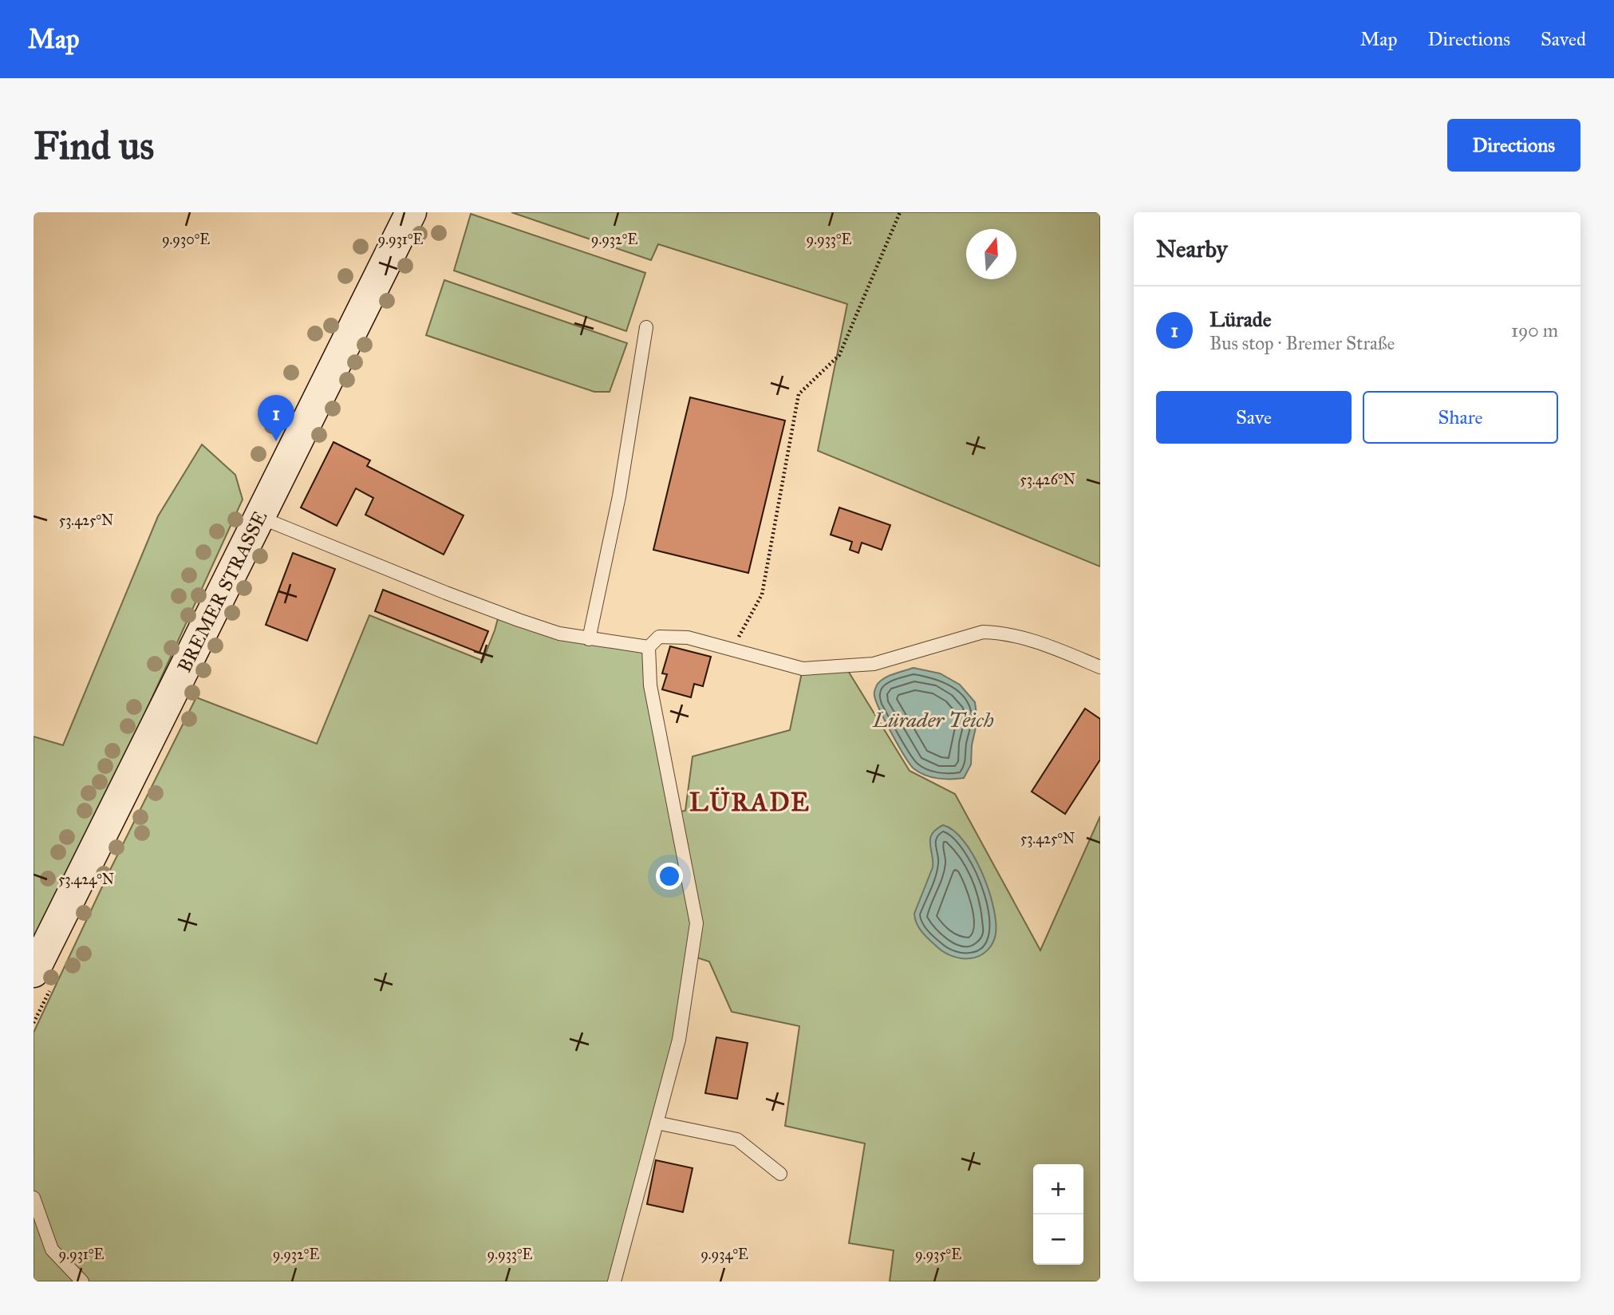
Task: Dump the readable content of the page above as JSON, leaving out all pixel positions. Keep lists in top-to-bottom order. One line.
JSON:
{"streets":{"main road":["BREMER STRASSE"]},"districts":["LÜRADE"],"water":["Lürader Teich"],"north":"top","page":{"header":"Map","nav":["Map","Directions","Saved"],"buttons":["Directions",["Save","Share"]],"title":"Find us","heading":"Nearby","list":[{"mark":"1","name":"Lürade","note":"Bus stop · Bremer Straße","value":"190 m"}],"pins":"1","map_buttons":["+","−"]},"coordinates":["9.930°E","9.931°E","9.932°E","9.933°E","53.426°N","53.425°N","53.424°N","9.934°E","9.935°E"]}
